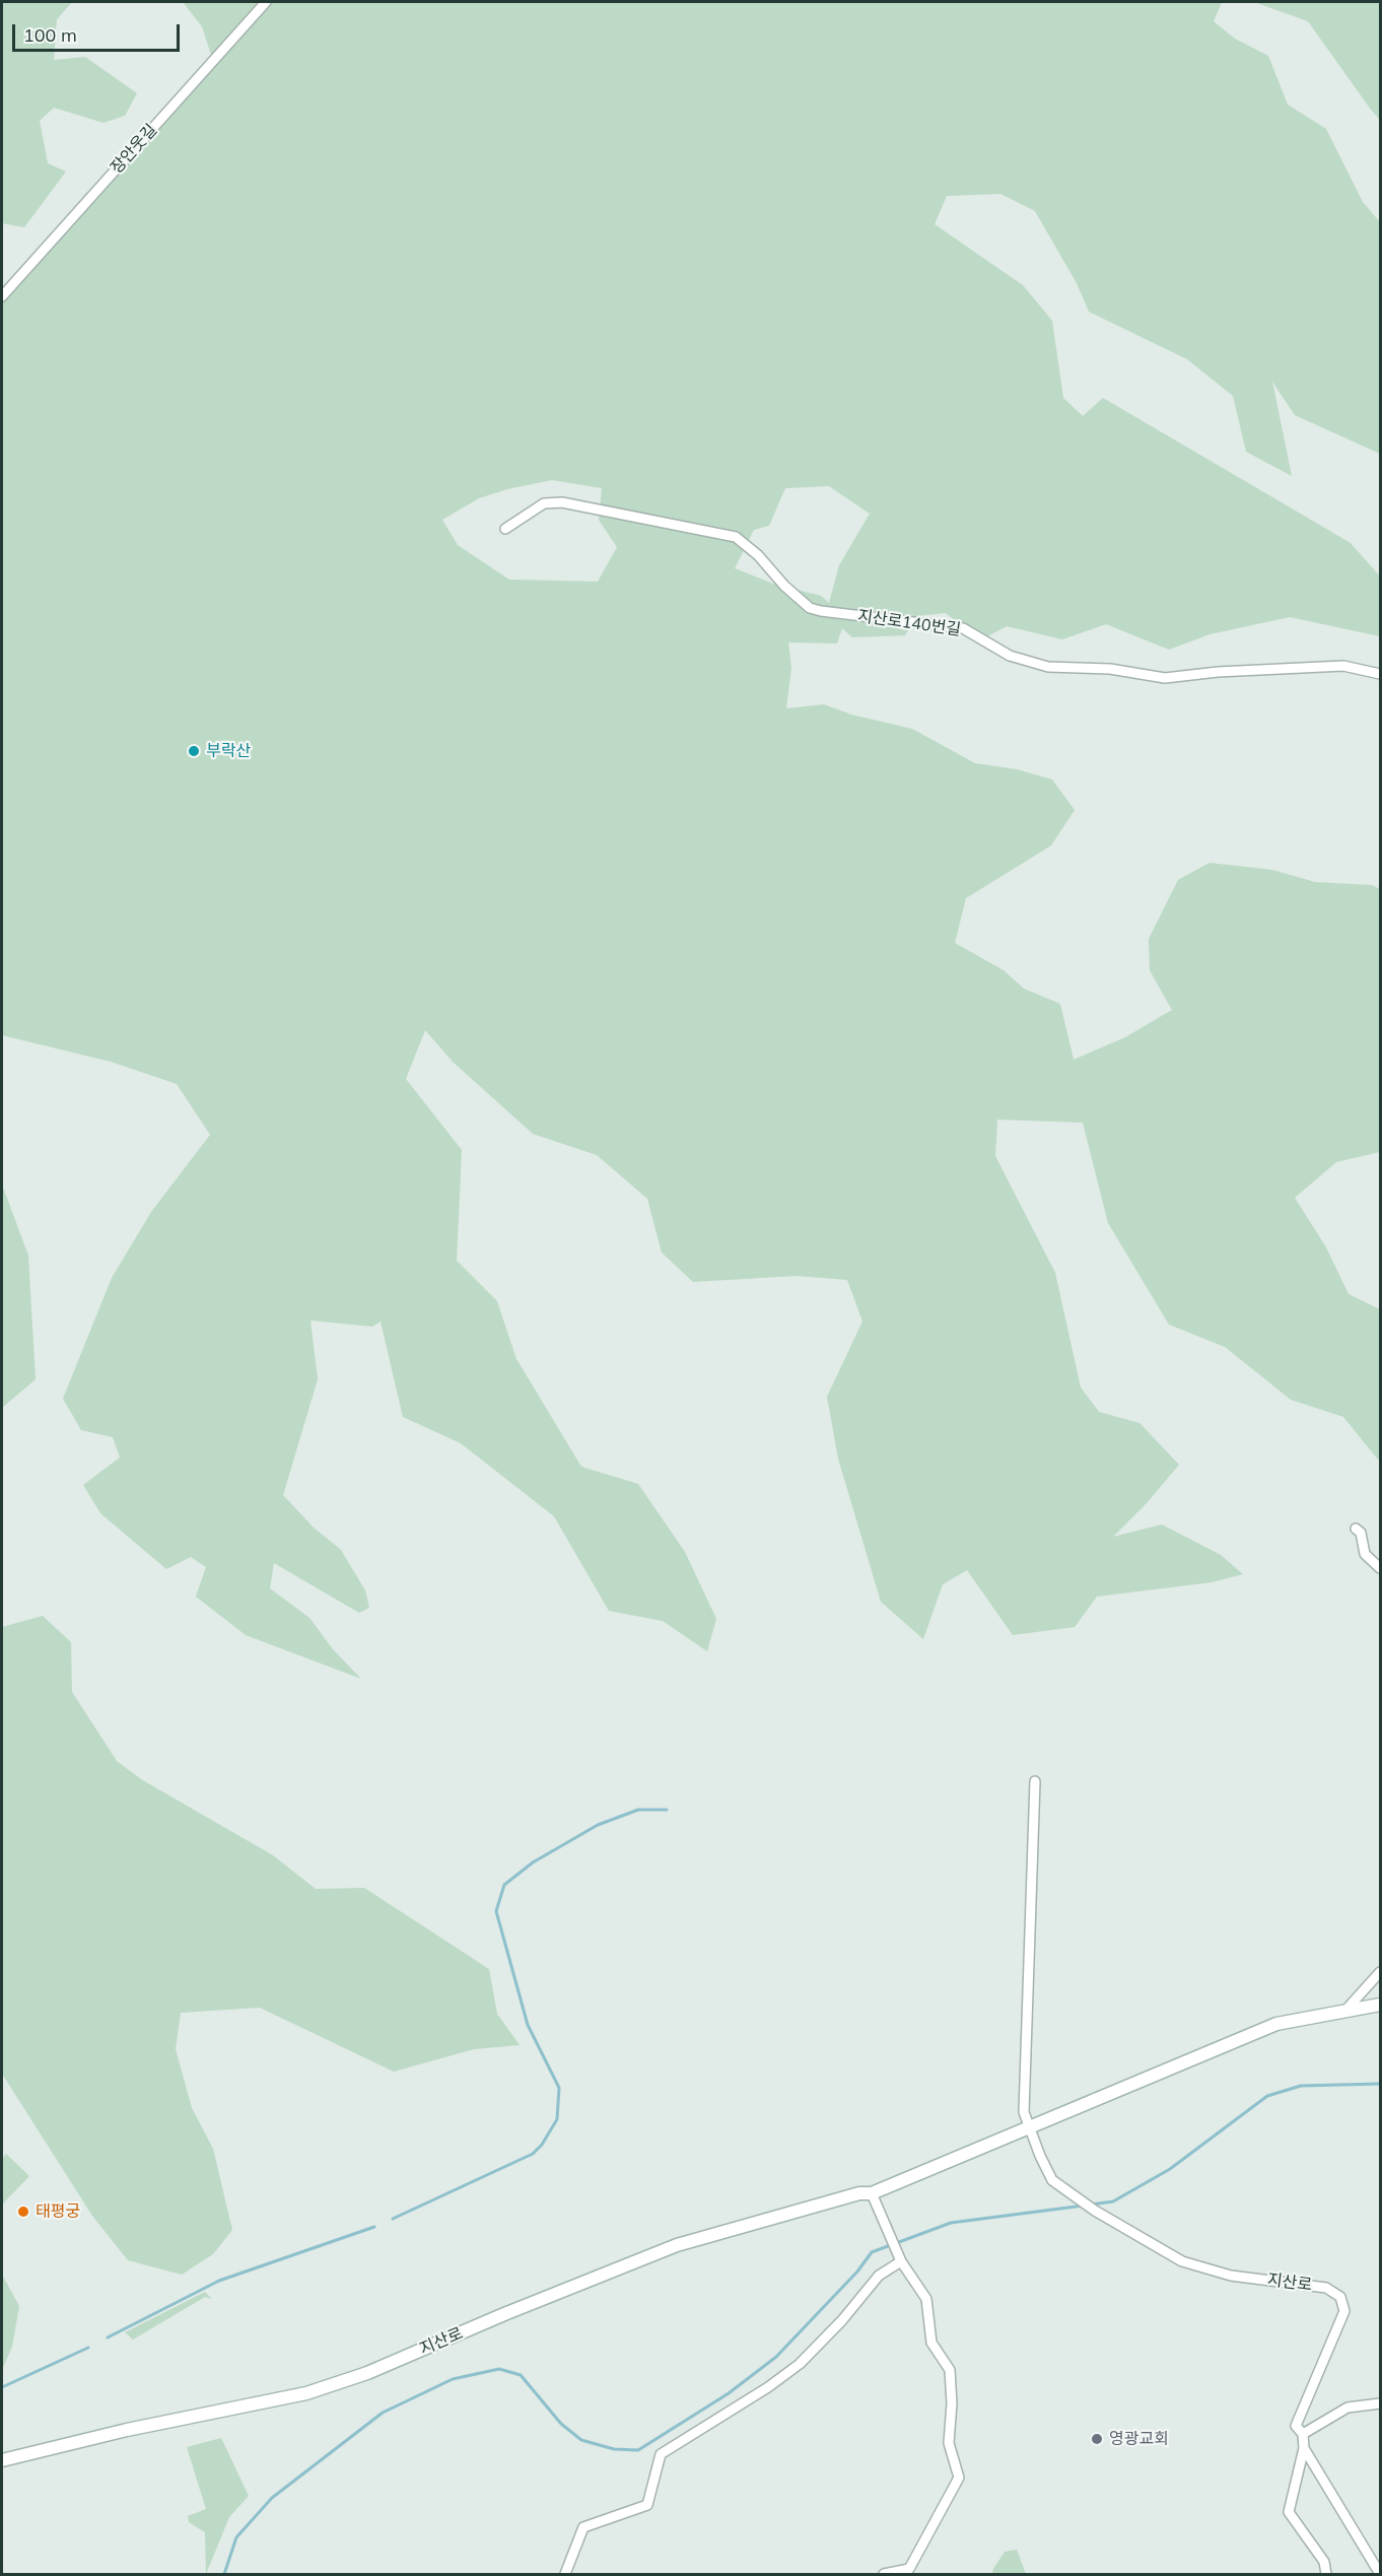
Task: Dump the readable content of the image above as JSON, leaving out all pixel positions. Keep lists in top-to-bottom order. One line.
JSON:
{"streets":{"main road":["지산로"],"street":["장안웃길","지산로140번길"]},"places":["부락산","태평궁","영광교회"],"scale_bar":"100 m"}
